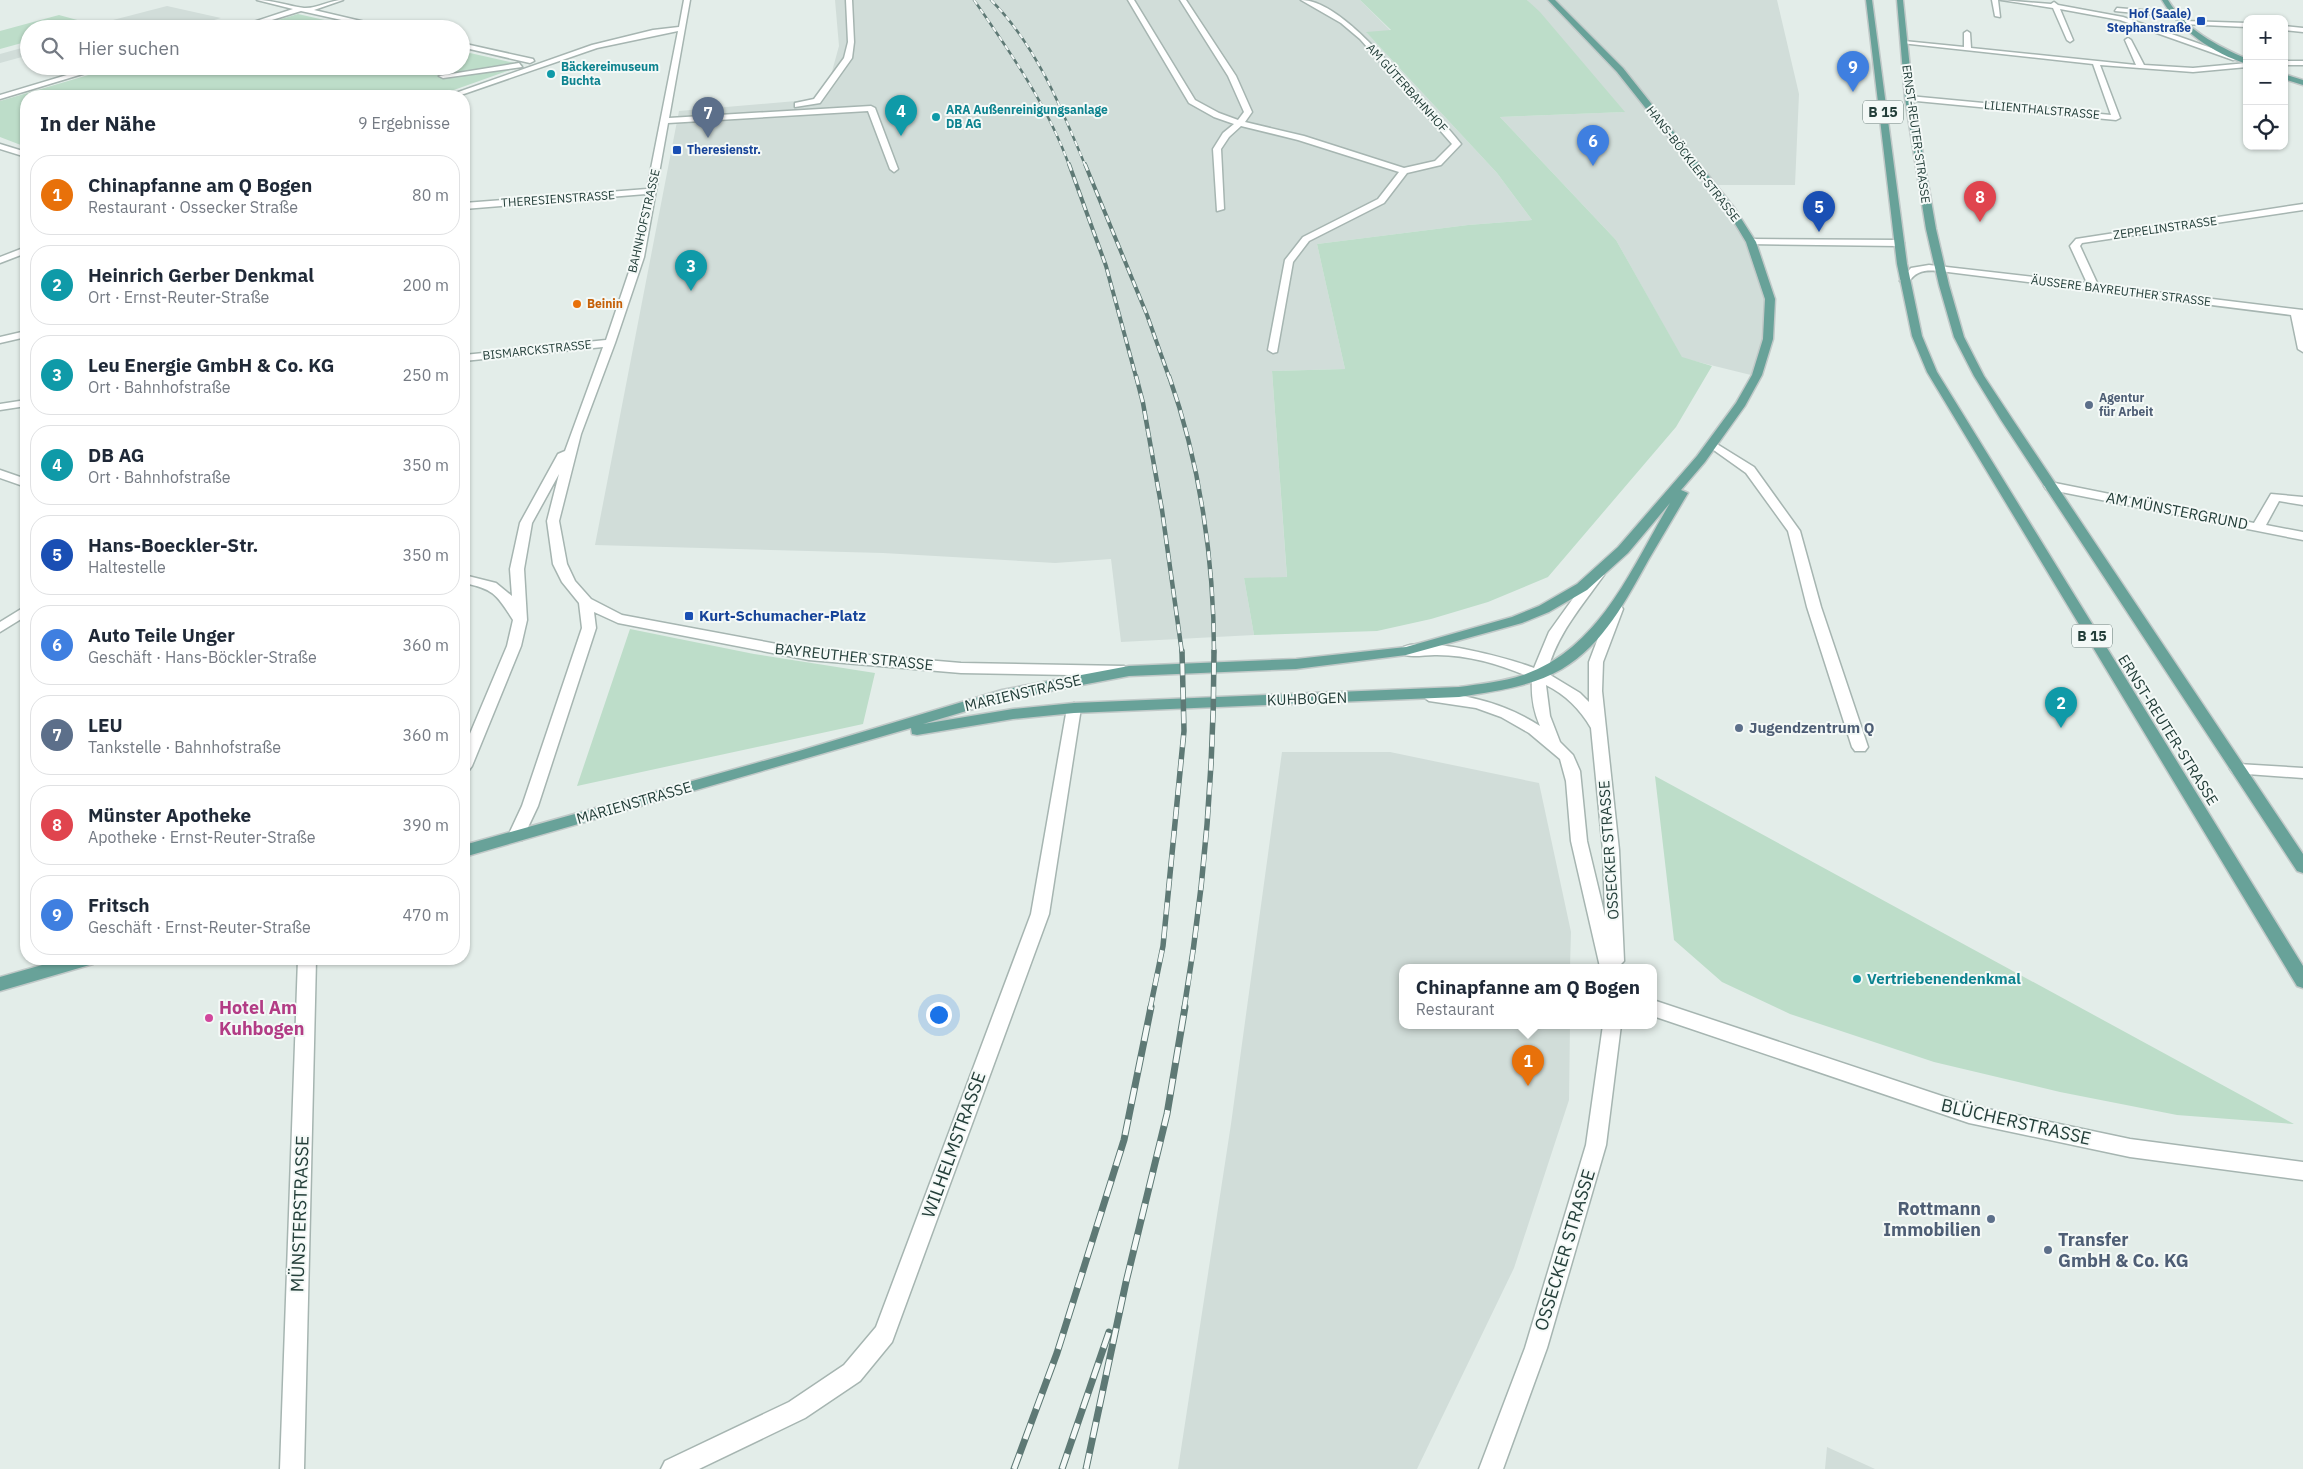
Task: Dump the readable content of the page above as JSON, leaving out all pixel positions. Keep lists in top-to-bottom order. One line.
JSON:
{"streets":{"main road":["B 15","ERNST-REUTER-STRASSE","HANS-BÖCKLER-STRASSE","MARIENSTRASSE","KUHBOGEN"],"street":["AM GÜTERBAHNHOF","LILIENTHALSTRASSE","THERESIENSTRASSE","BAHNHOFSTRASSE","ZEPPELINSTRASSE","ÄUSSERE BAYREUTHER STRASSE","BISMARCKSTRASSE","AM MÜNSTERGRUND","BAYREUTHER STRASSE","OSSECKER STRASSE","BLÜCHERSTRASSE","WILHELMSTRASSE","MÜNSTERSTRASSE"]},"crossings":[["LILIENTHALSTRASSE","ERNST-REUTER-STRASSE"],["ERNST-REUTER-STRASSE","ÄUSSERE BAYREUTHER STRASSE"],["ERNST-REUTER-STRASSE","AM MÜNSTERGRUND"],["HANS-BÖCKLER-STRASSE","KUHBOGEN"],["HANS-BÖCKLER-STRASSE","OSSECKER STRASSE"],["THERESIENSTRASSE","BAHNHOFSTRASSE"],["BAHNHOFSTRASSE","BISMARCKSTRASSE"],["BAHNHOFSTRASSE","BAYREUTHER STRASSE"],["ZEPPELINSTRASSE","ÄUSSERE BAYREUTHER STRASSE"],["BAYREUTHER STRASSE","MARIENSTRASSE"],["MARIENSTRASSE","KUHBOGEN"],["MARIENSTRASSE","WILHELMSTRASSE"],["KUHBOGEN","OSSECKER STRASSE"],["KUHBOGEN","WILHELMSTRASSE"]],"places":{"transit":["Hof (Saale) Stephanstraße","Theresienstr.","Kurt-Schumacher-Platz"],"other":["Bäckereimuseum Buchta","ARA Außenreinigungsanlage DB AG","Beinin","Agentur für Arbeit","Jugendzentrum Q","Vertriebenendenkmal","Hotel Am Kuhbogen","Rottmann Immobilien","Transfer GmbH & Co. KG"]},"page":{"map_buttons":["+","−"],"search":"Hier suchen","pins":["9","4","7","6","8","5","3","2","1"],"heading":["In der Nähe","9 Ergebnisse"],"list":[{"mark":"1","name":"Chinapfanne am Q Bogen","note":"Restaurant · Ossecker Straße","value":"80 m"},{"mark":"2","name":"Heinrich Gerber Denkmal","note":"Ort · Ernst-Reuter-Straße","value":"200 m"},{"mark":"3","name":"Leu Energie GmbH & Co. KG","note":"Ort · Bahnhofstraße","value":"250 m"},{"mark":"4","name":"DB AG","note":"Ort · Bahnhofstraße","value":"350 m"},{"mark":"5","name":"Hans-Boeckler-Str.","note":"Haltestelle","value":"350 m"},{"mark":"6","name":"Auto Teile Unger","note":"Geschäft · Hans-Böckler-Straße","value":"360 m"},{"mark":"7","name":"LEU","note":"Tankstelle · Bahnhofstraße","value":"360 m"},{"mark":"8","name":"Münster Apotheke","note":"Apotheke · Ernst-Reuter-Straße","value":"390 m"},{"mark":"9","name":"Fritsch","note":"Geschäft · Ernst-Reuter-Straße","value":"470 m"}],"popup":["Chinapfanne am Q Bogen","Restaurant"]}}
